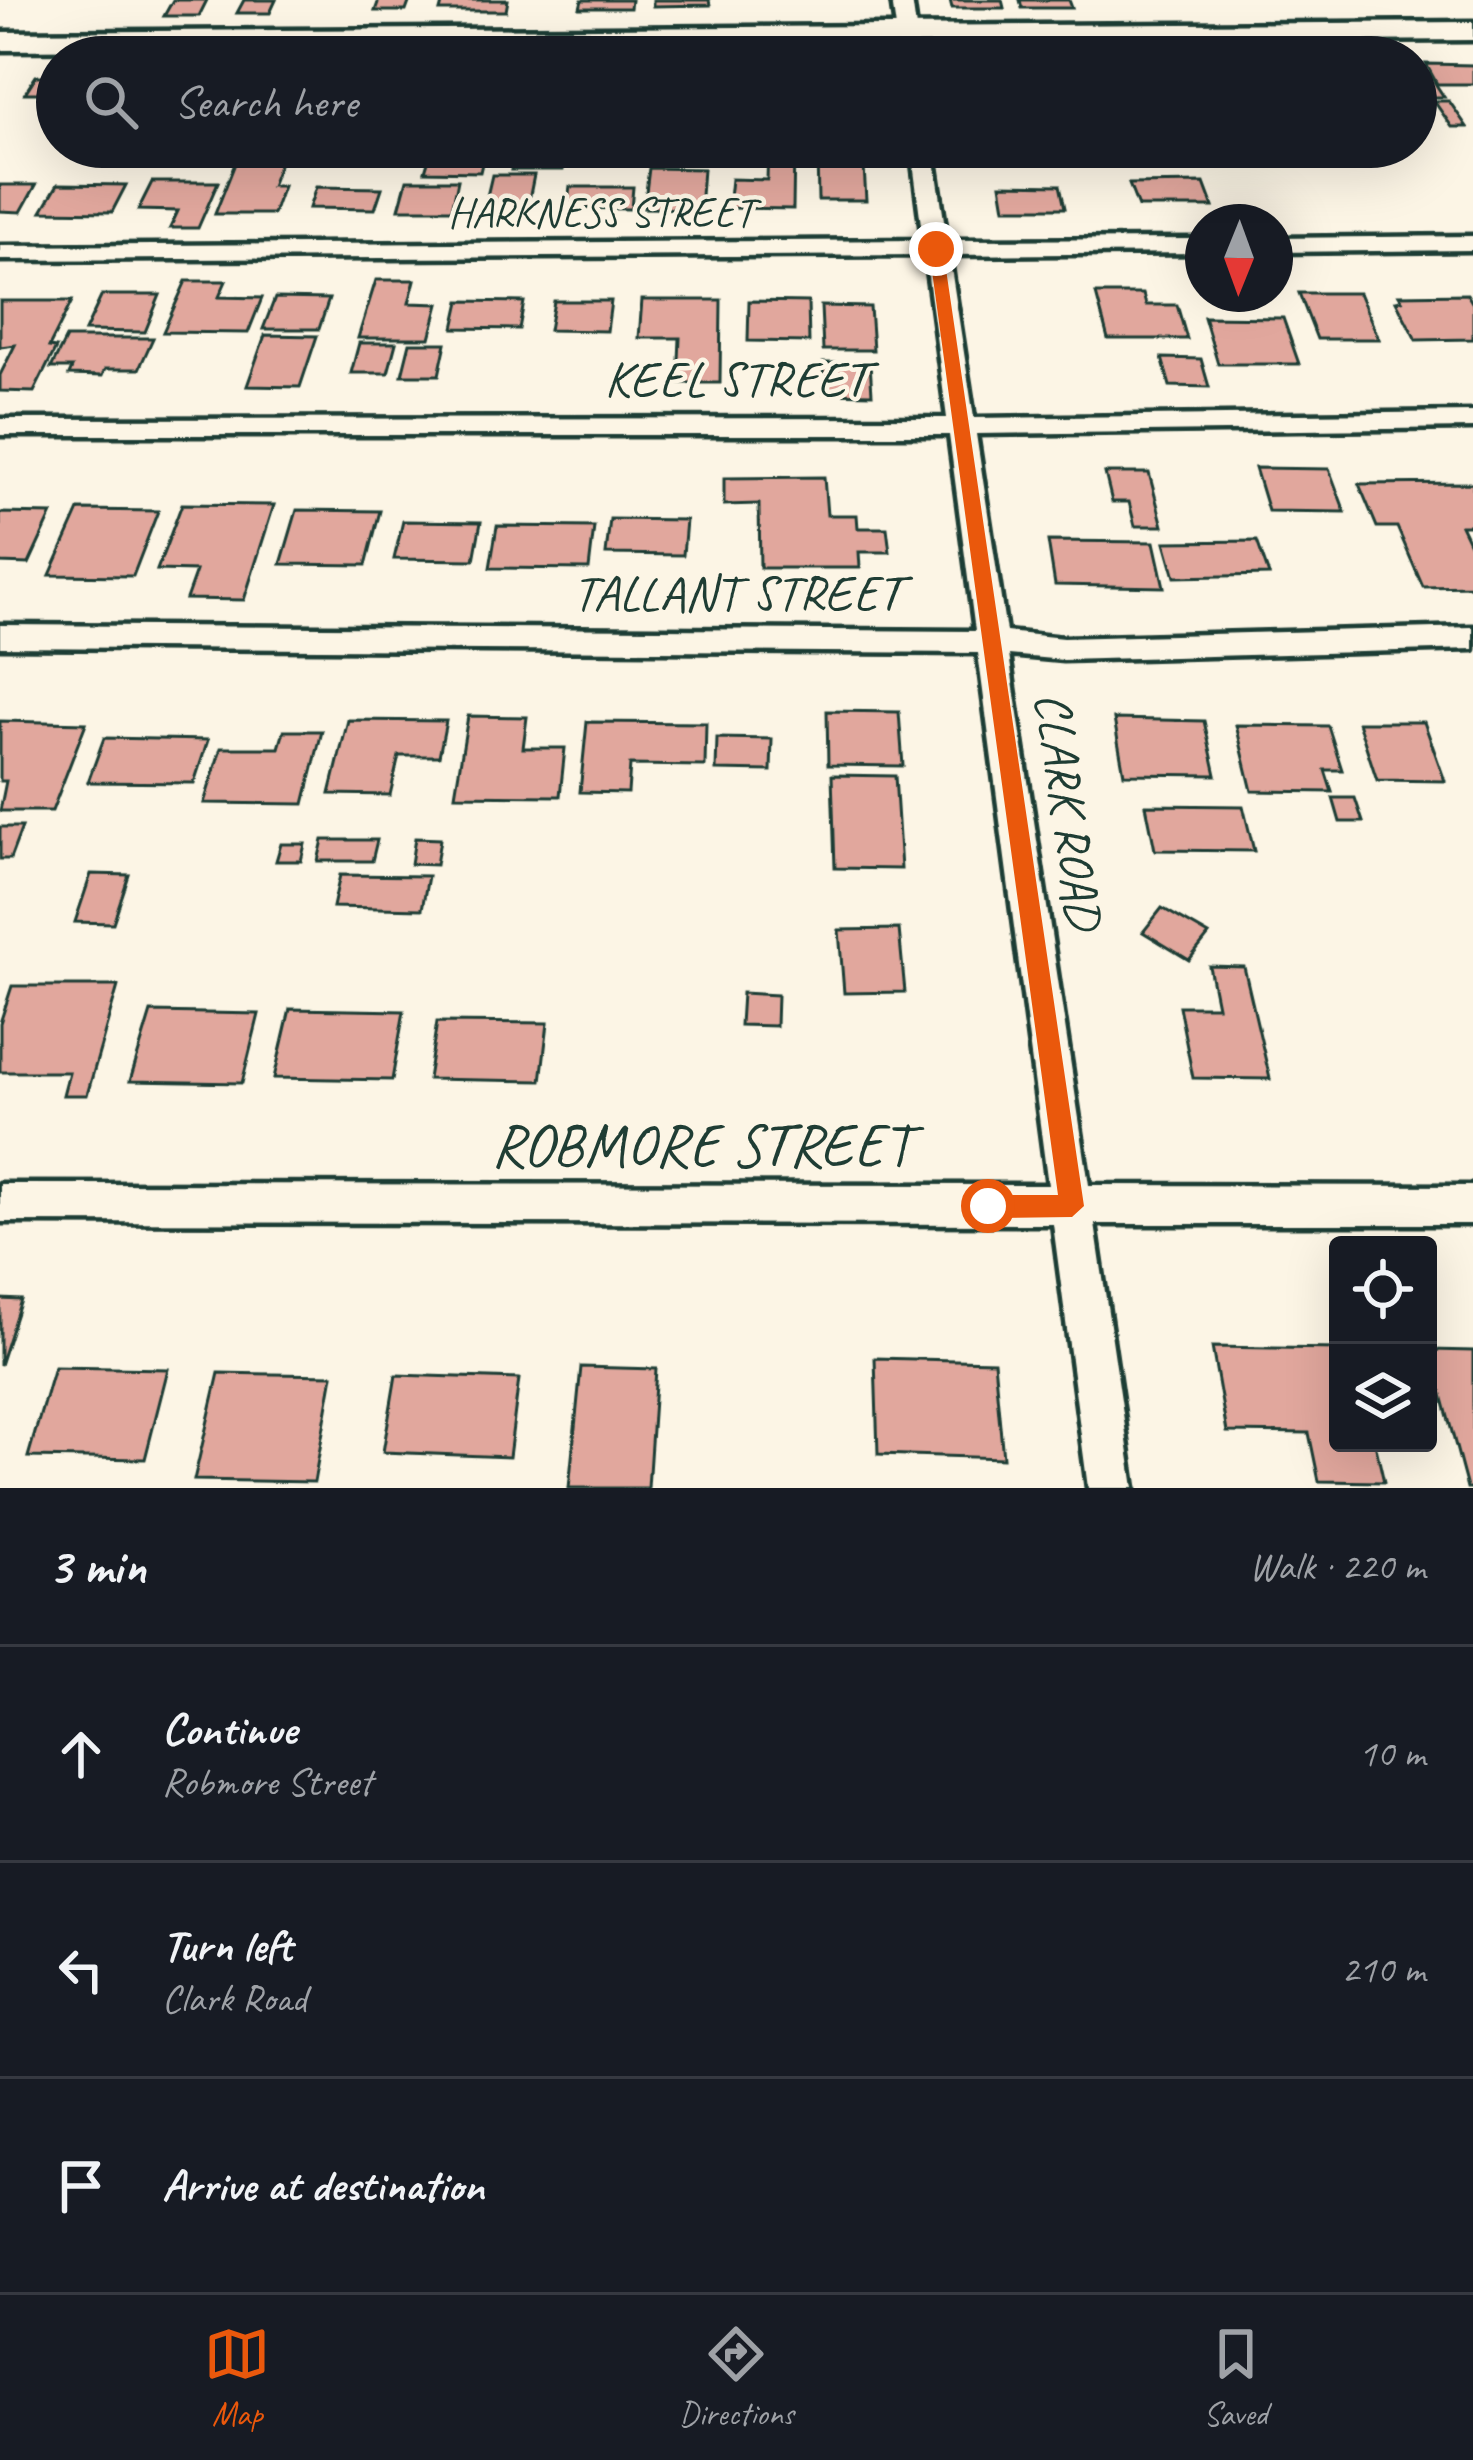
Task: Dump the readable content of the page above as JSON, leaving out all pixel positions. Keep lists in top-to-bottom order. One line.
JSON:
{"streets":{"street":["HARKNESS STREET","KEEL STREET","TALLANT STREET","CLARK ROAD","ROBMORE STREET"]},"crossings":[["HARKNESS STREET","CLARK ROAD"],["KEEL STREET","CLARK ROAD"],["TALLANT STREET","CLARK ROAD"],["CLARK ROAD","ROBMORE STREET"]],"north":"bottom","page":{"search":"Search here","heading":["3 min","Walk · 220 m"],"list":[["Continue","Robmore Street","10 m"],["Turn left","Clark Road","210 m"],"Arrive at destination"],"nav":["Map","Directions","Saved"]}}
